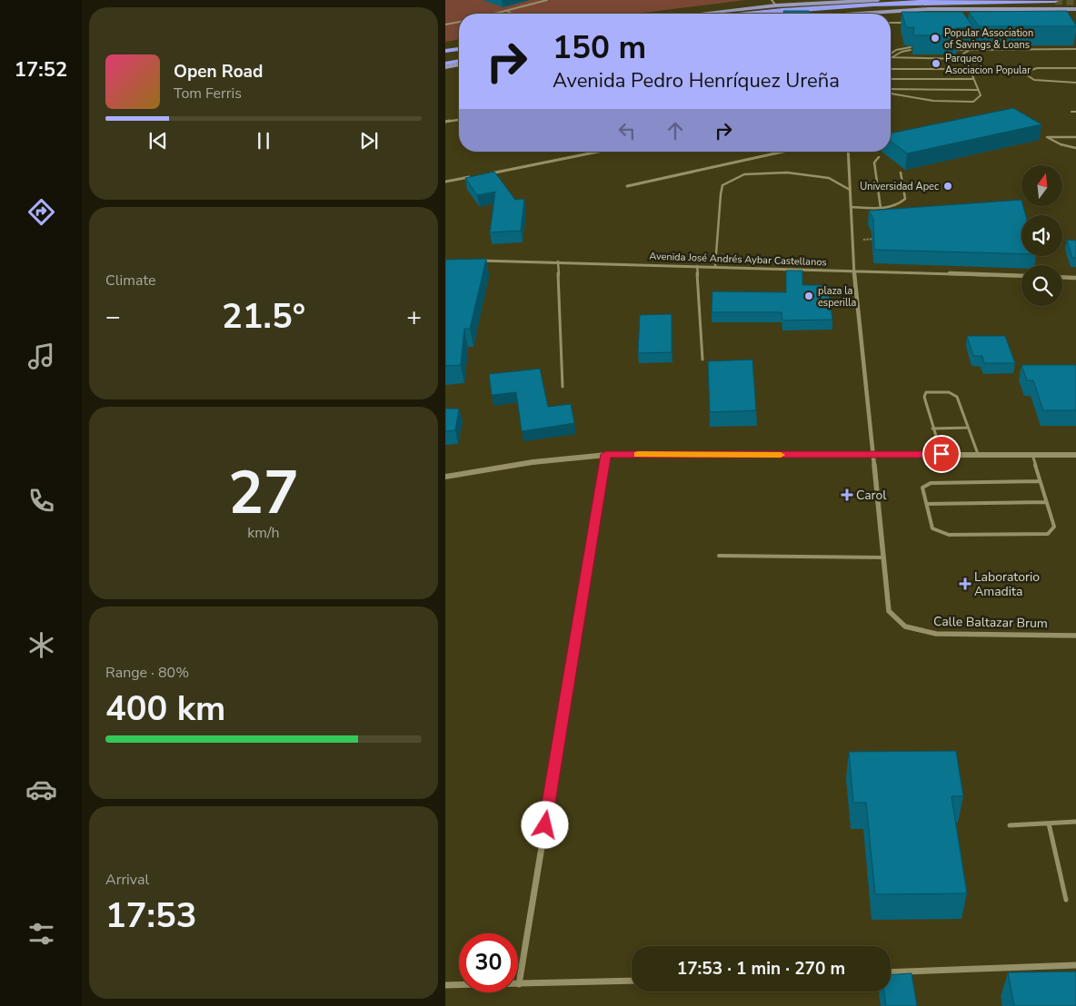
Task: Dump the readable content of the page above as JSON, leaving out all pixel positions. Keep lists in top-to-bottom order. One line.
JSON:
{"streets":{"street":["Avenida José Andrés Aybar Castellanos","Calle Baltazar Brum"]},"places":{"other":["Popular Association of Savings & Loans","Parqueo Asociacion Popular","Universidad Apec","plaza la esperilla"],"health":["Carol","Laboratorio Amadita"]},"north":"top","page":{"tabs":"17:52","turn":["150 m","Avenida Pedro Henríquez Ureña"],"song":["Open Road","Tom Ferris"],"tile":["Climate",["27","km/h"],["Range · 80%","400 km"],["Arrival","17:53"]],"heat":["−","21.5°","+"],"limit":"30","trip":"17:53 · 1 min · 270 m"}}
